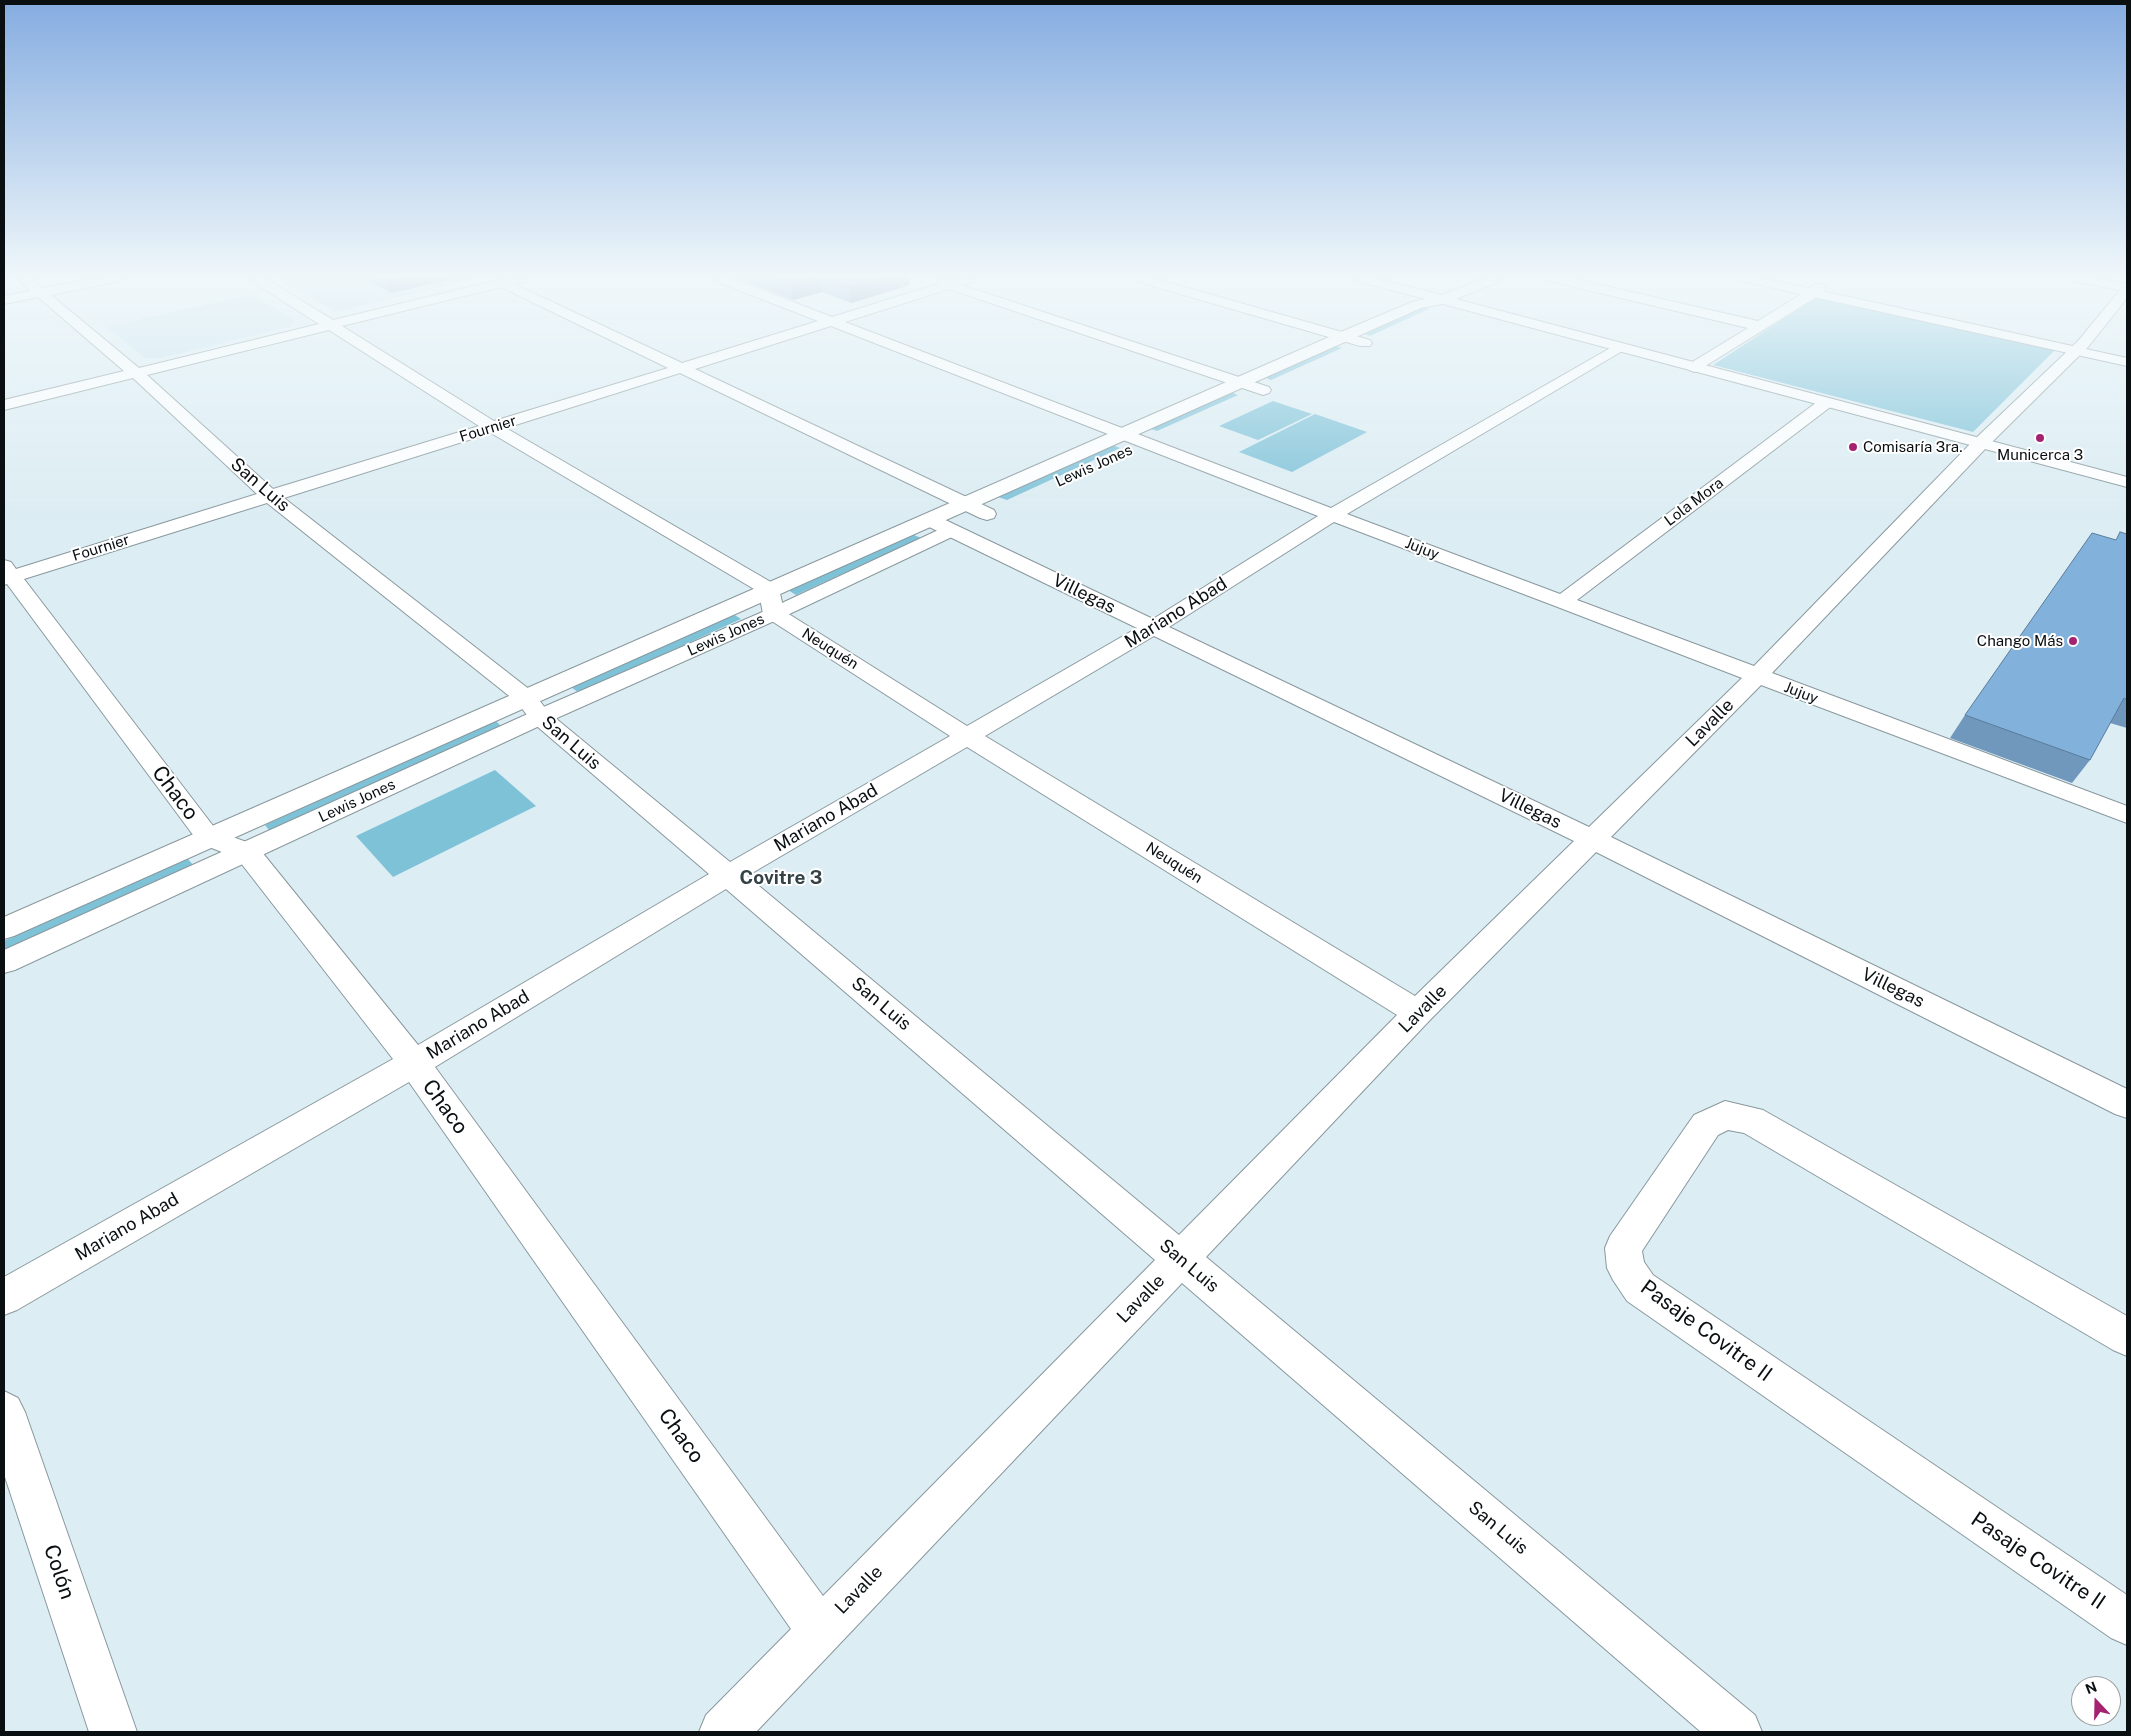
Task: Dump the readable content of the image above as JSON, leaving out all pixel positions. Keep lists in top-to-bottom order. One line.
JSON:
{"streets":{"street":["Fournier","Lewis Jones","San Luis","Lola Mora","Jujuy","Villegas","Mariano Abad","Neuquén","Lavalle","Chaco","Pasaje Covitre II","Colón"]},"crossings":[["Fournier","San Luis"],["Fournier","Chaco"],["Lewis Jones","San Luis"],["Lewis Jones","Jujuy"],["Lewis Jones","Villegas"],["Lewis Jones","Neuquén"],["Lewis Jones","Chaco"],["San Luis","Mariano Abad"],["San Luis","Lavalle"],["Lola Mora","Jujuy"],["Jujuy","Mariano Abad"],["Jujuy","Lavalle"],["Villegas","Mariano Abad"],["Villegas","Lavalle"],["Mariano Abad","Neuquén"],["Mariano Abad","Chaco"],["Neuquén","Lavalle"],["Lavalle","Chaco"]],"districts":["Covitre 3"],"places":["Municerca 3","Comisaría 3ra.","Chango Más"],"north":"top"}
